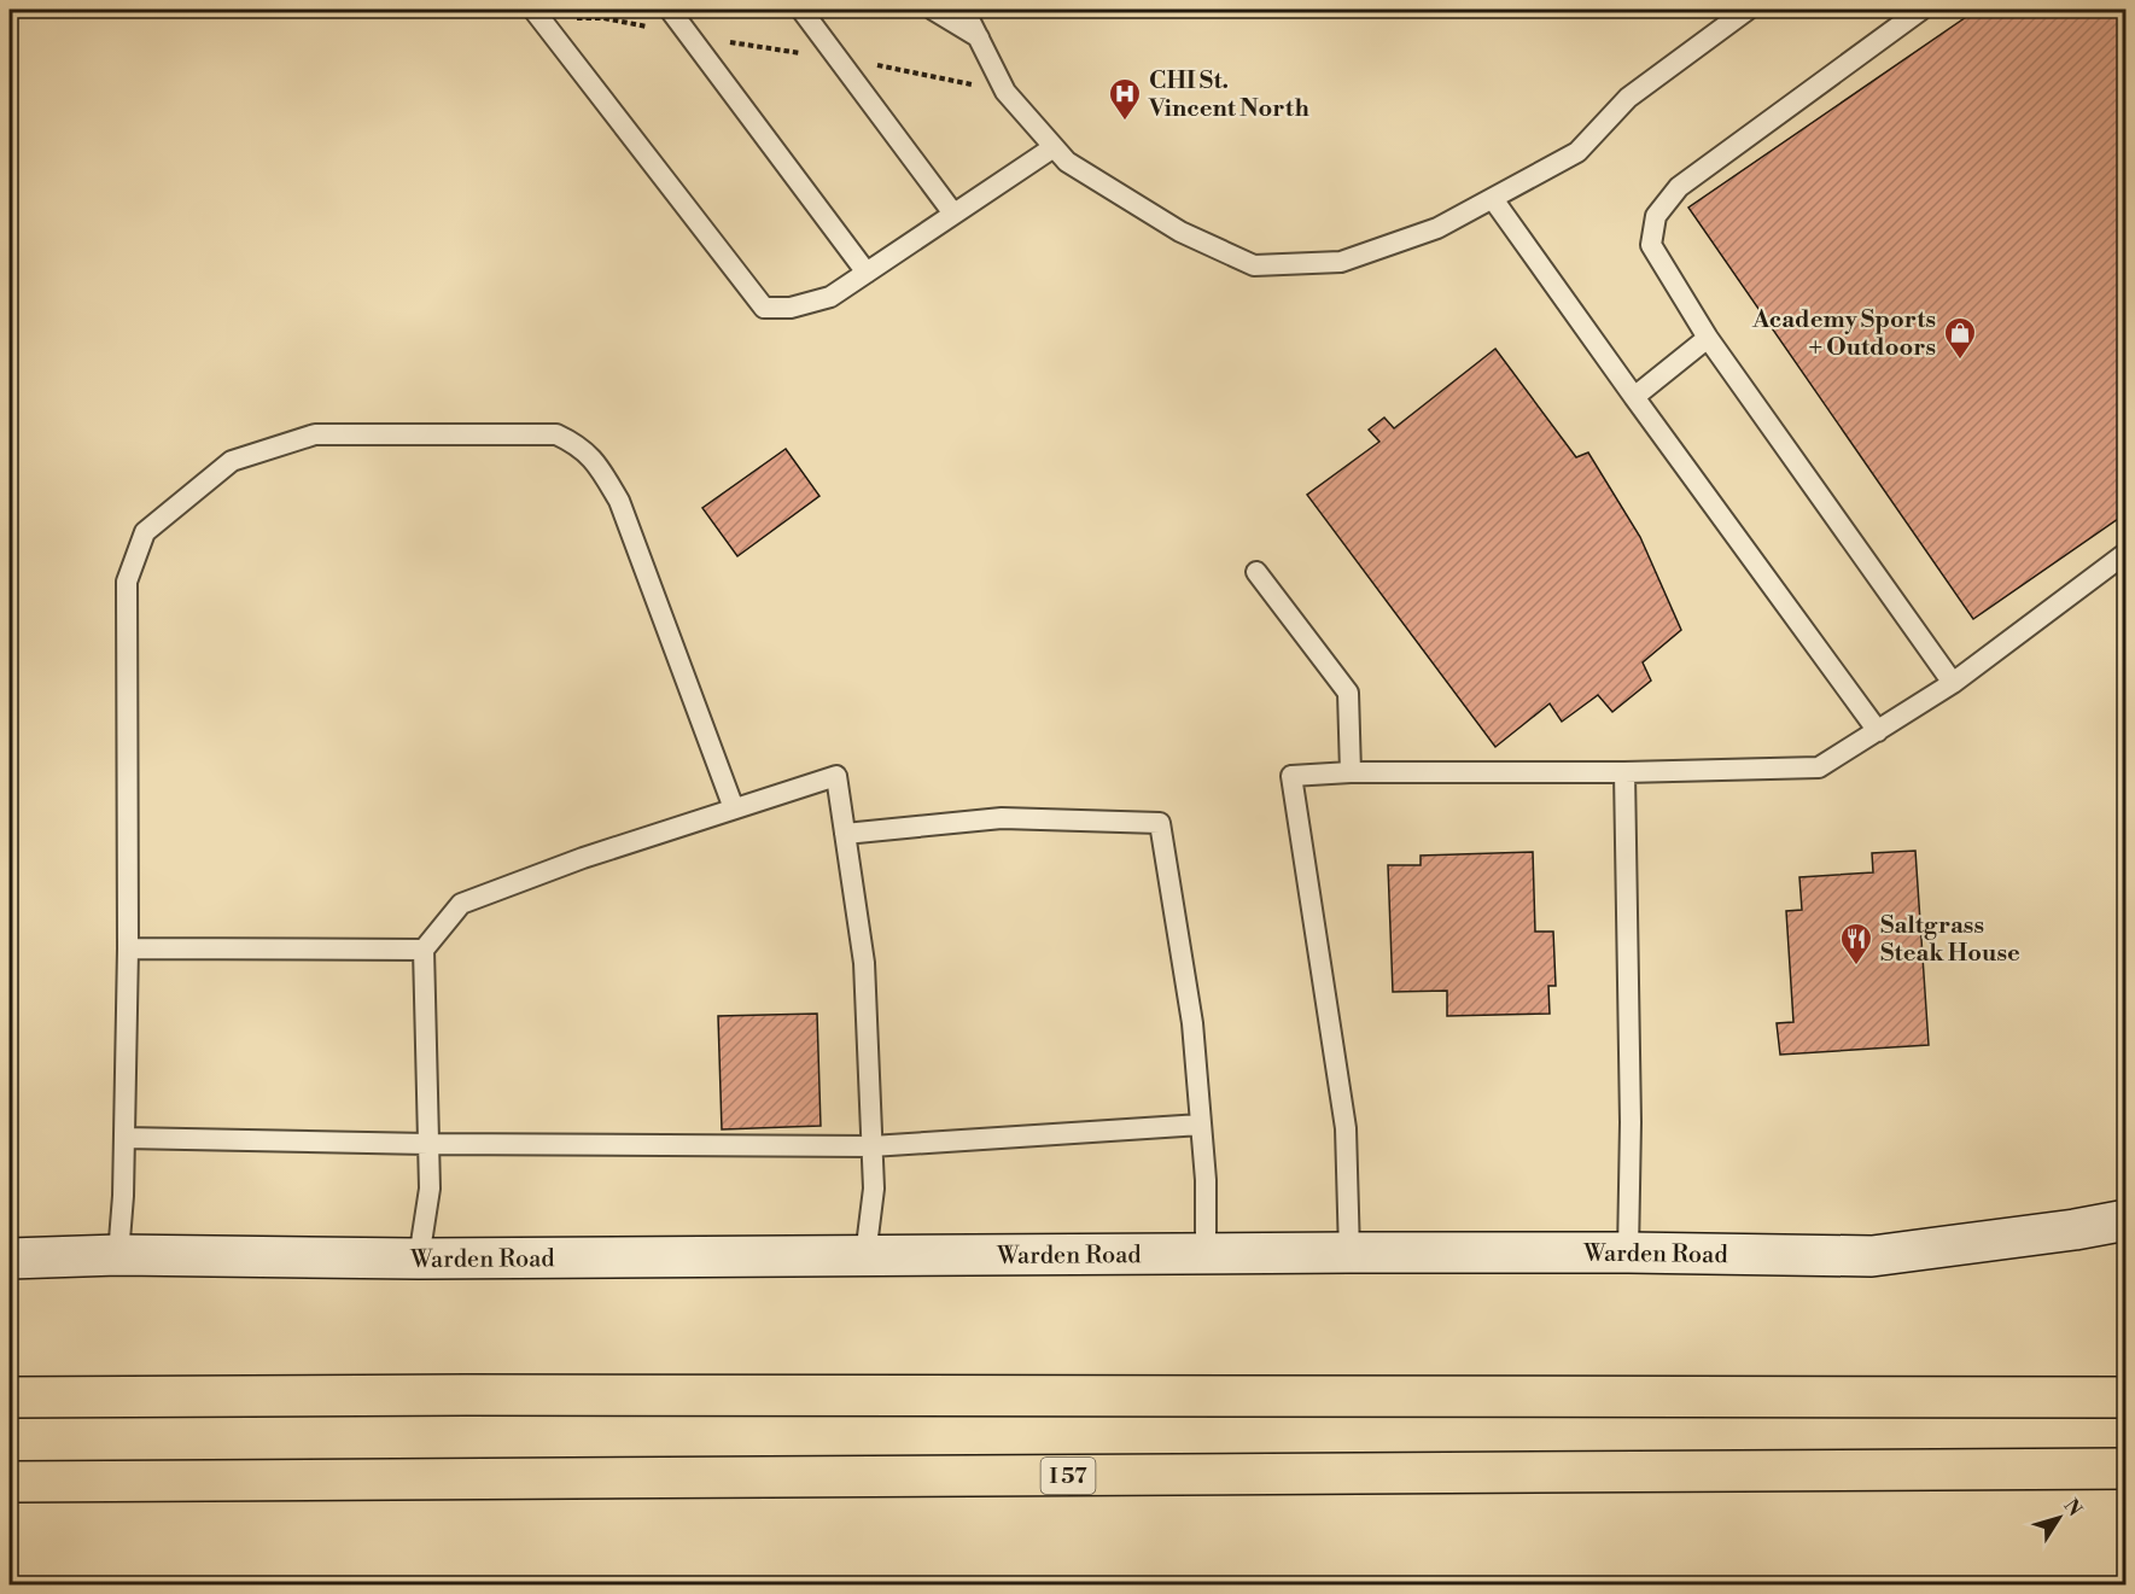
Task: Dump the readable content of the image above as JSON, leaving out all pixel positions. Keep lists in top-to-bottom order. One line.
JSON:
{"streets":{"highway":["I 57"],"main road":["Warden Road"]},"places":{"hospital":["CHI St. Vincent North"],"shop":["Academy Sports + Outdoors"],"restaurant":["Saltgrass Steak House"]},"north":"top right"}
